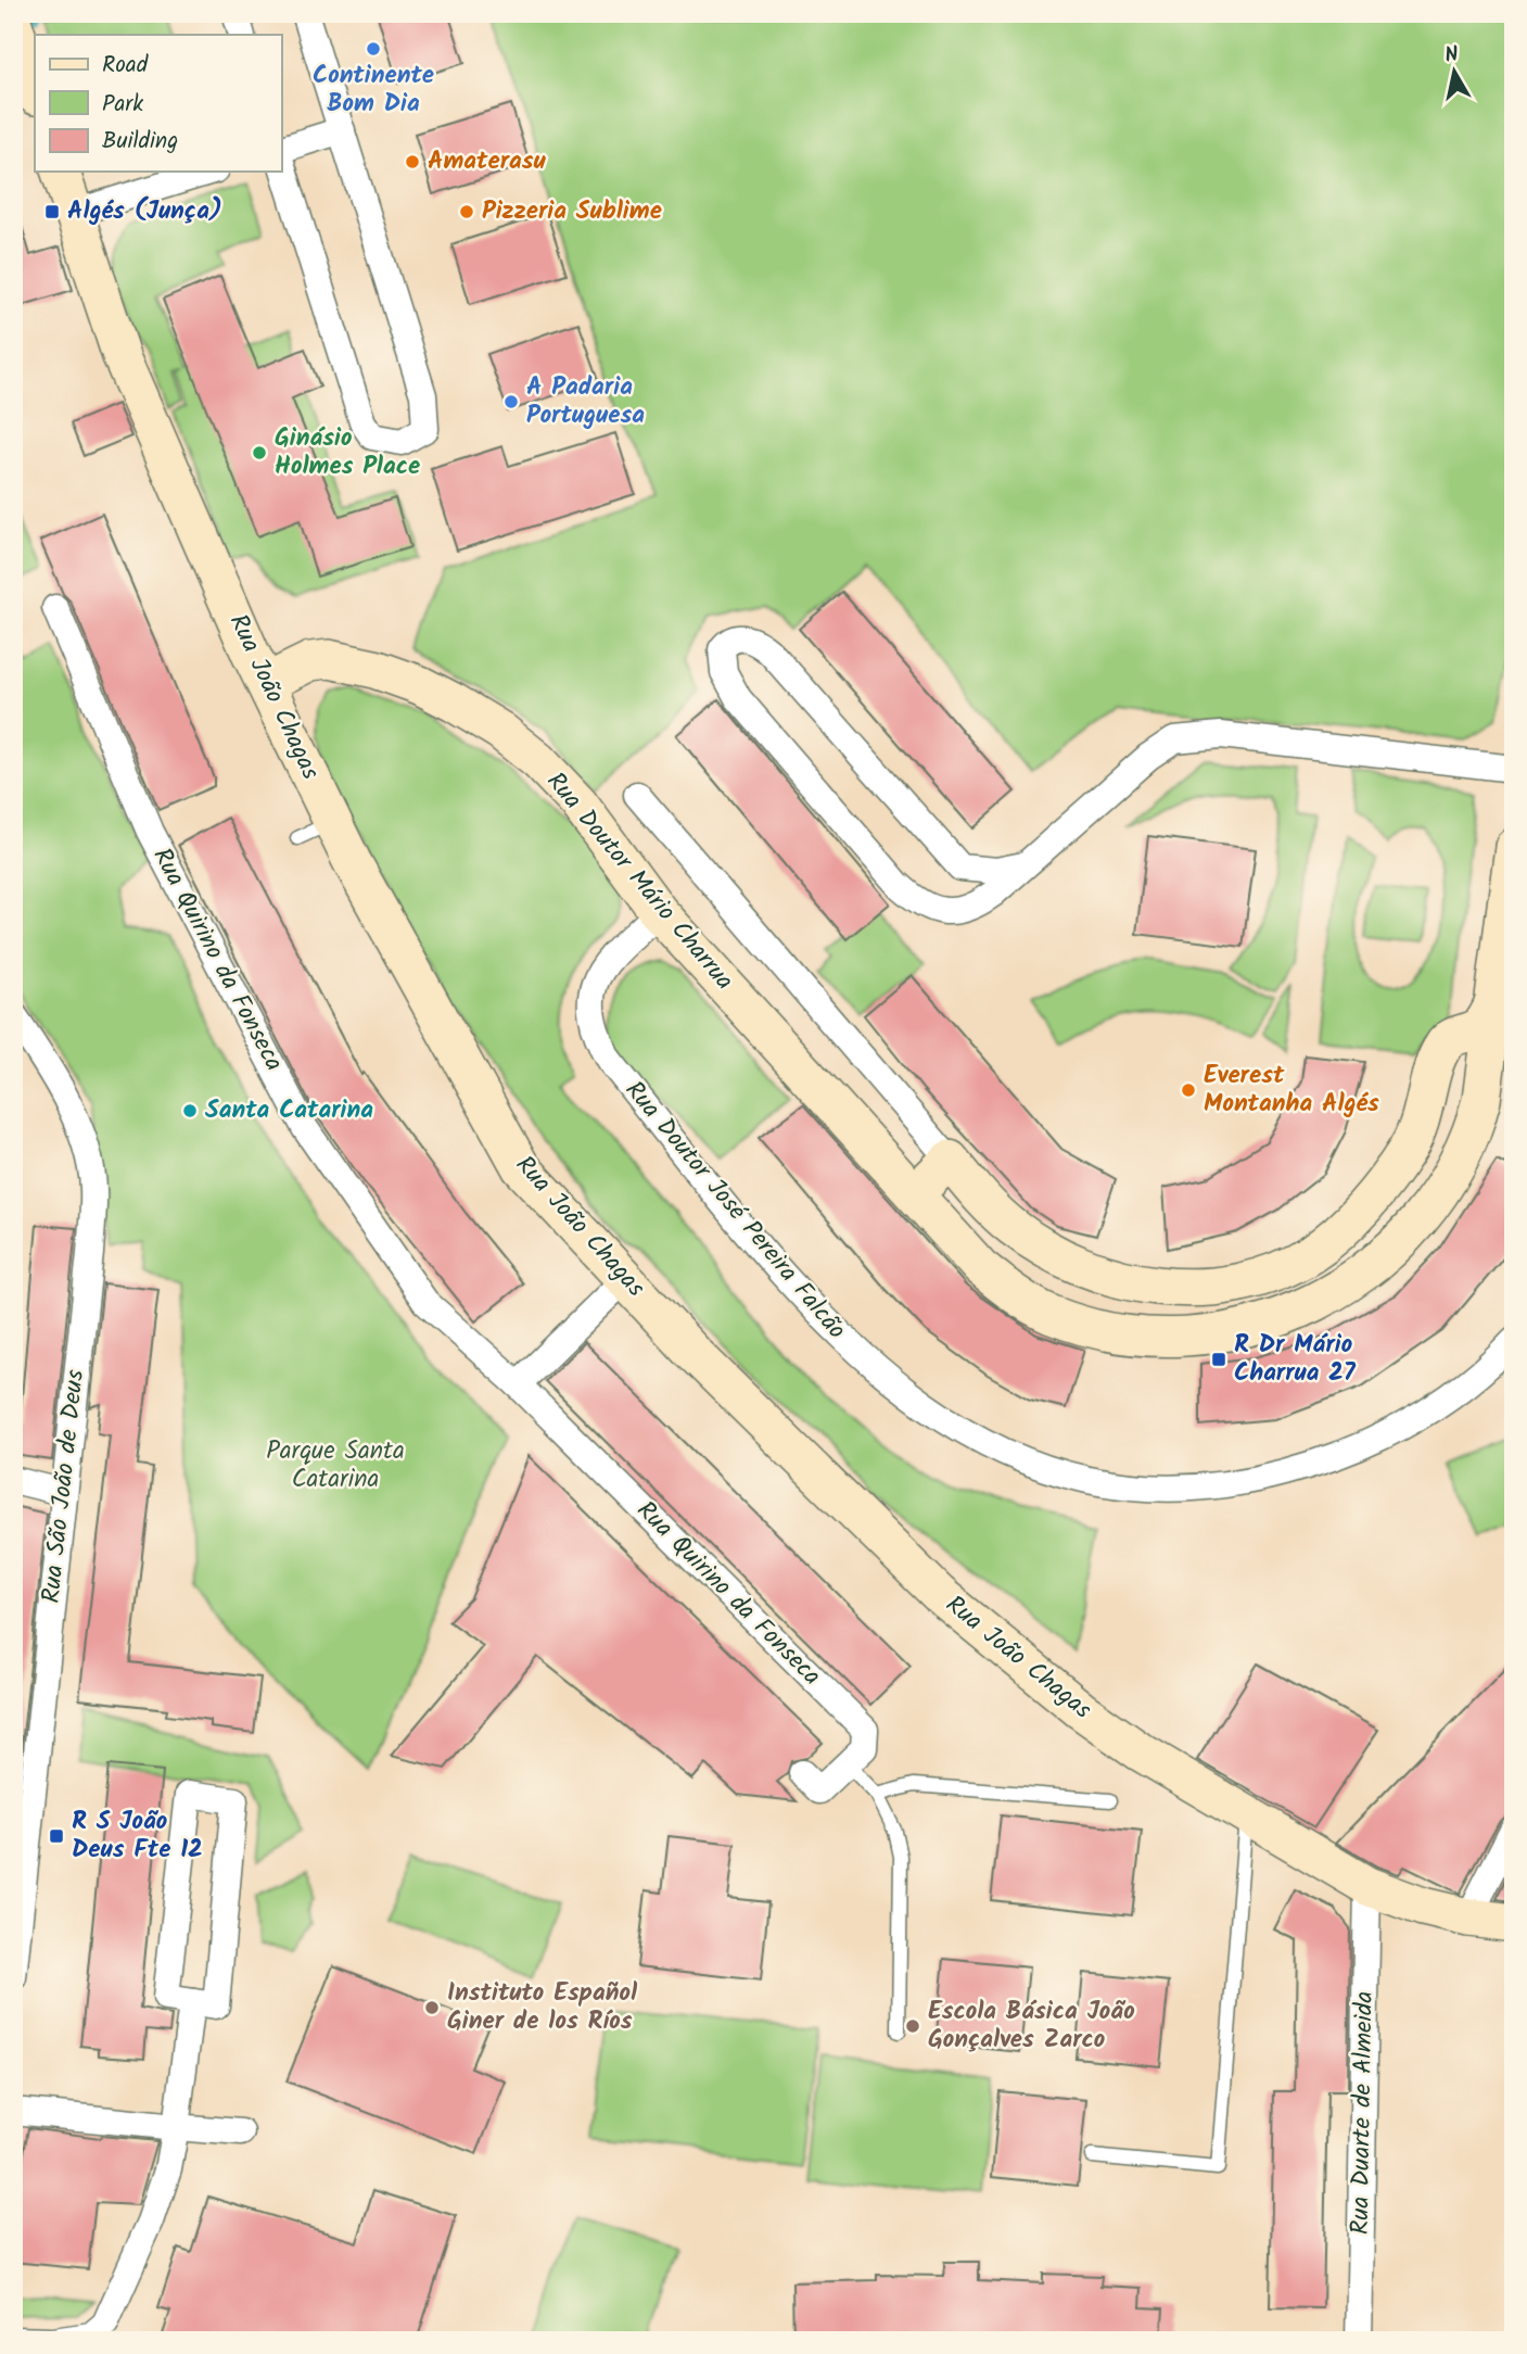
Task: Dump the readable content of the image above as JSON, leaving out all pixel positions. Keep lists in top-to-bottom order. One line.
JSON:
{"streets":{"street":["Rua João Chagas","Rua Doutor Mário Charrua","Rua Quirino da Fonseca","Rua Doutor José Pereira Falcão","Rua São João de Deus","Rua Duarte de Almeida"]},"crossings":[["Rua João Chagas","Rua Doutor Mário Charrua"],["Rua João Chagas","Rua Duarte de Almeida"],["Rua Doutor Mário Charrua","Rua Doutor José Pereira Falcão"]],"parks":["Parque Santa Catarina"],"places":{"other":["Continente Bom Dia","Amaterasu","Pizzeria Sublime","A Padaria Portuguesa","Ginásio Holmes Place","Everest Montanha Algés","Santa Catarina","Instituto Español Giner de los Ríos","Escola Básica João Gonçalves Zarco"],"transit":["Algés (Junça)","R Dr Mário Charrua 27","R S João Deus Fte 12"]},"legend":["Road","Park","Building"],"north":"top"}
